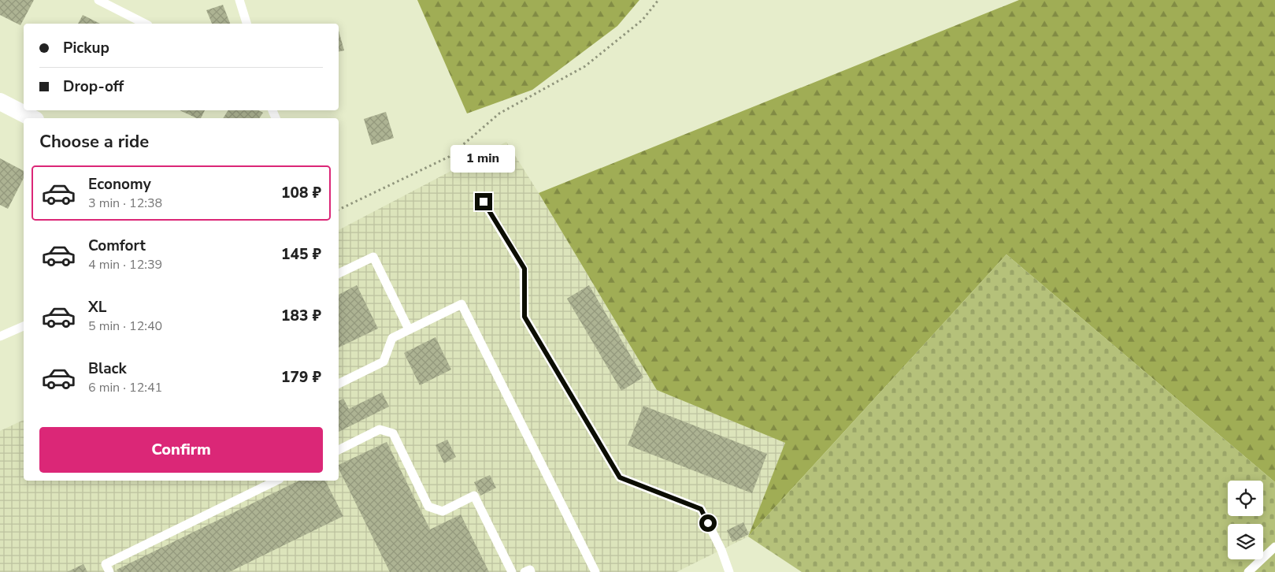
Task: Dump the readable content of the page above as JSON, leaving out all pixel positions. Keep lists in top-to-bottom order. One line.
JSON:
{"page":{"banner":["Pickup","Drop-off"],"heading":"Choose a ride","bubble":"1 min","list":[{"name":"Economy","note":"3 min · 12:38","value":"108 ₽"},{"name":"Comfort","note":"4 min · 12:39","value":"145 ₽"},{"name":"XL","note":"5 min · 12:40","value":"183 ₽"},{"name":"Black","note":"6 min · 12:41","value":"179 ₽"}],"buttons":"Confirm"}}
